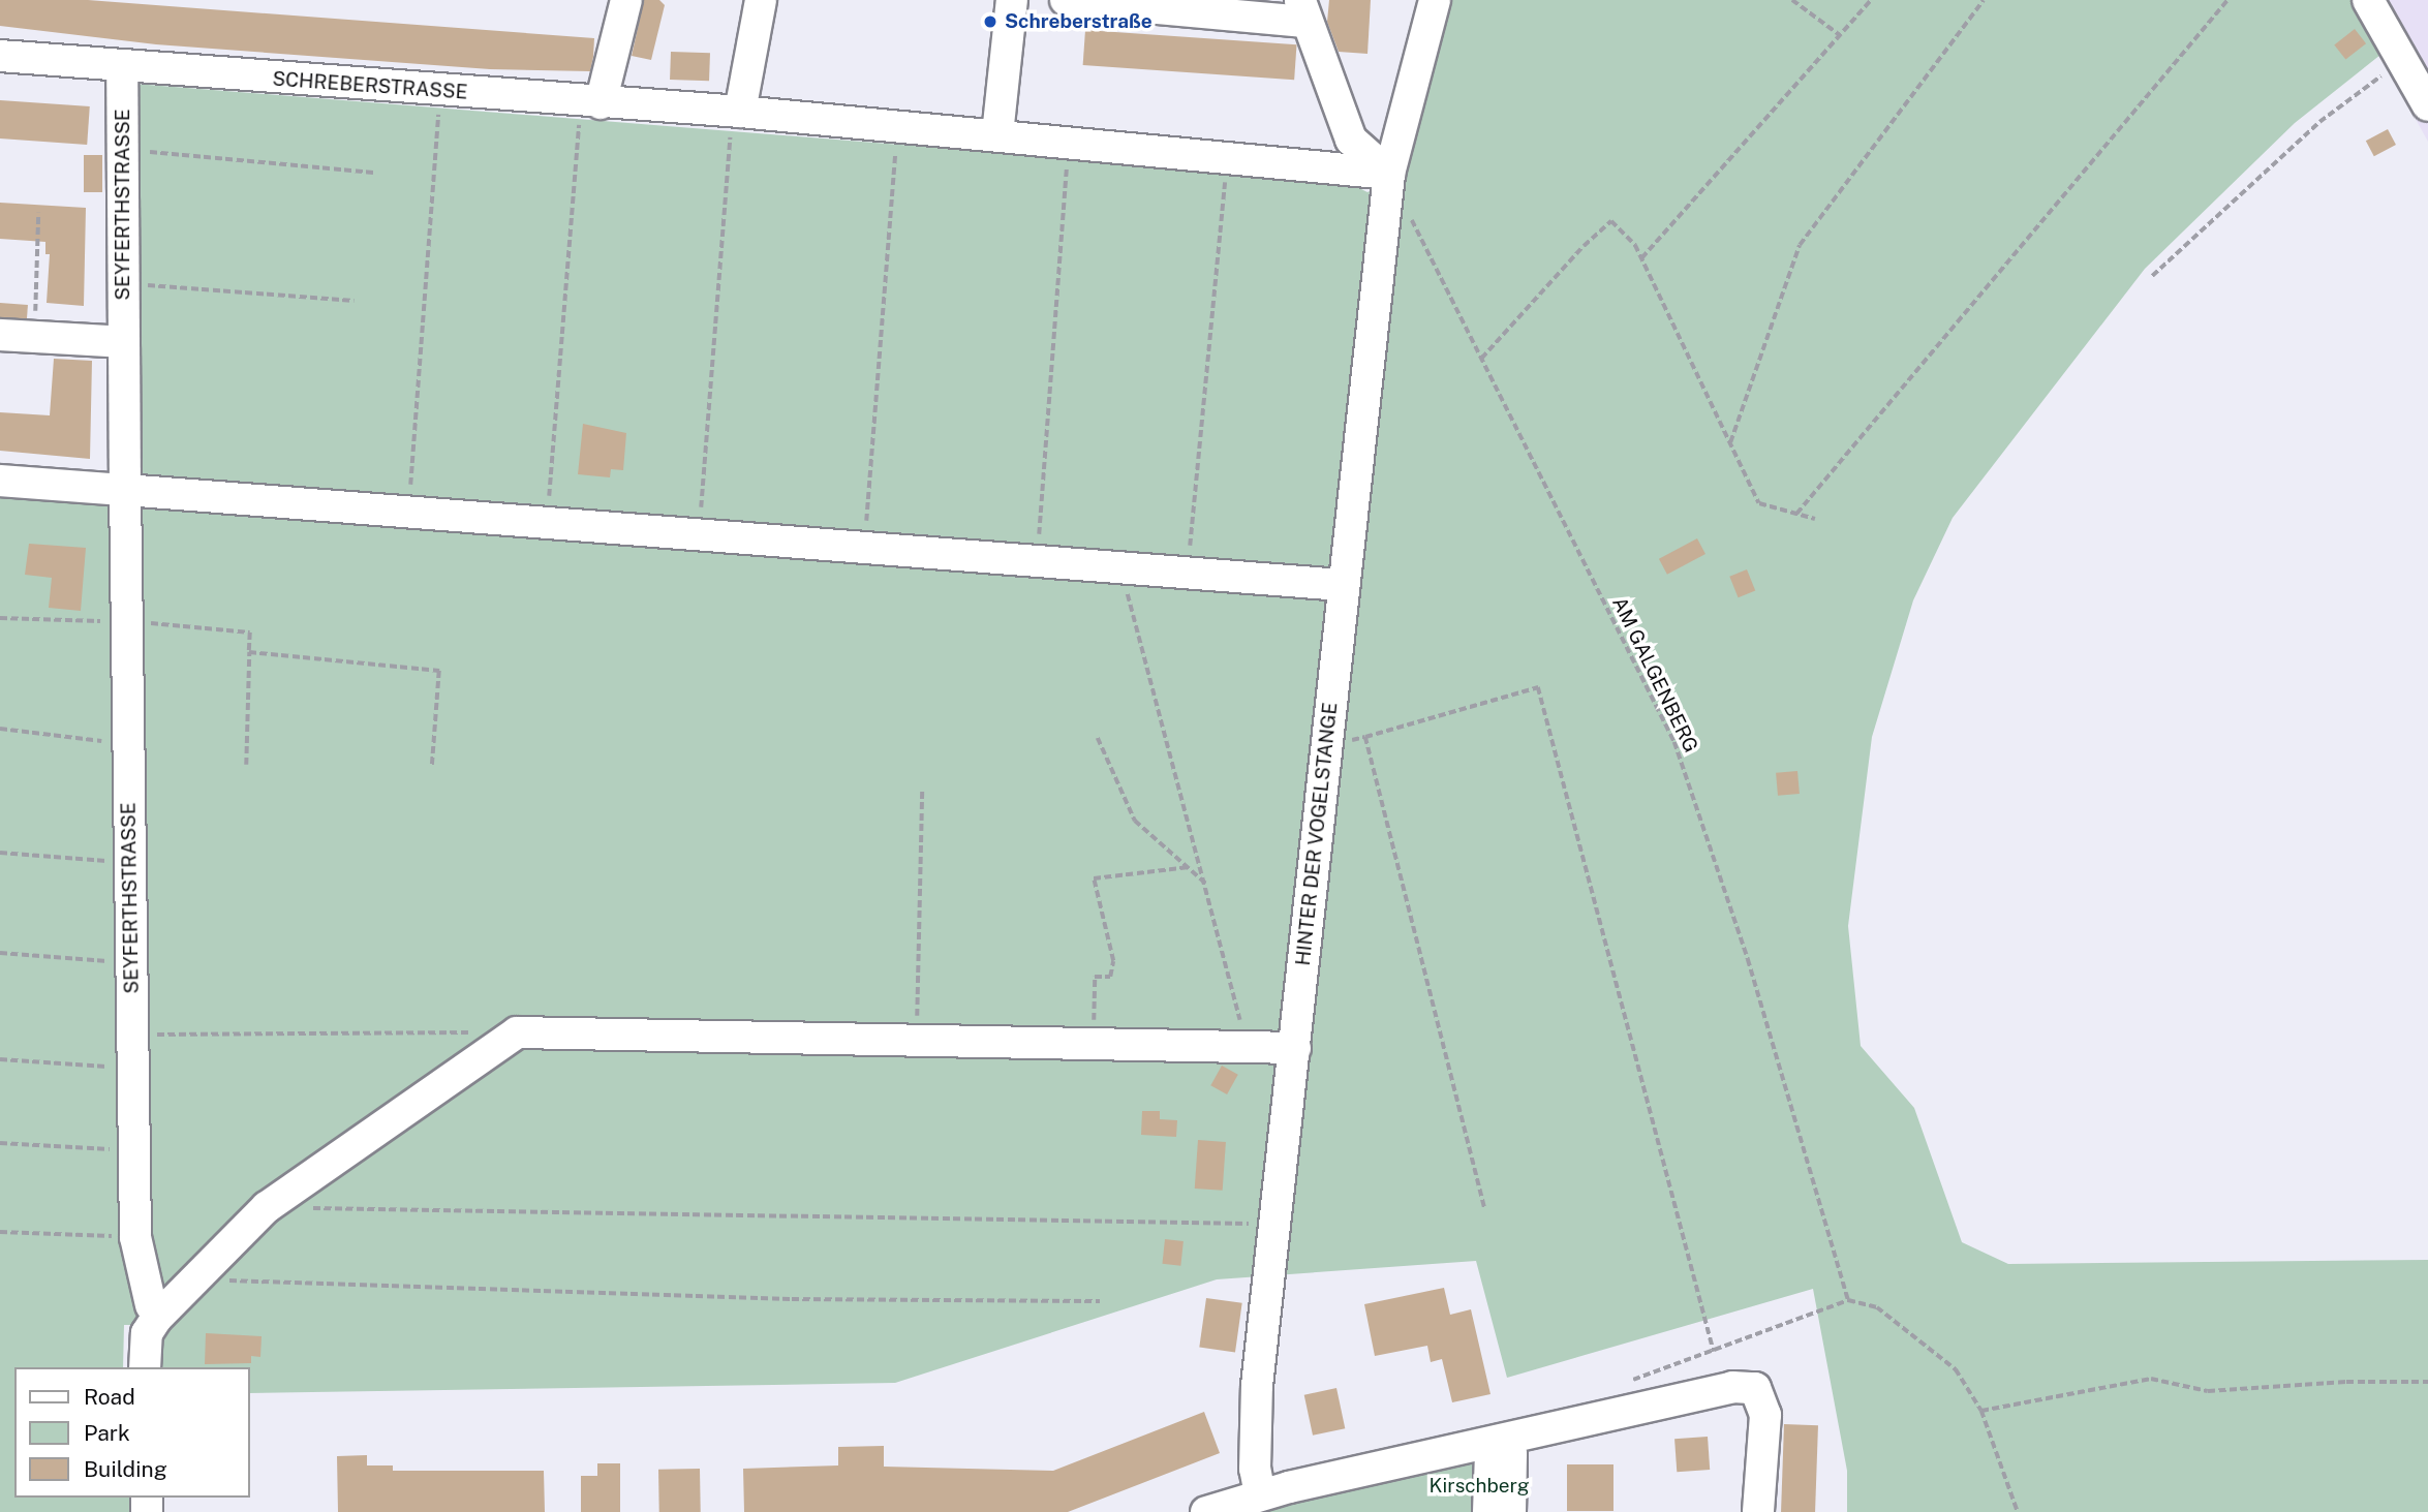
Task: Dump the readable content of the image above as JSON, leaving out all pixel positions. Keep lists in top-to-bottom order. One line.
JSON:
{"streets":{"street":["SCHREBERSTRASSE","SEYFERTHSTRASSE","HINTER DER VOGELSTANGE"],"path":["AM GALGENBERG"]},"crossings":[["SCHREBERSTRASSE","SEYFERTHSTRASSE"],["SCHREBERSTRASSE","HINTER DER VOGELSTANGE"]],"parks":["Kirschberg"],"places":["Schreberstraße"],"legend":["Road","Park","Building"]}
